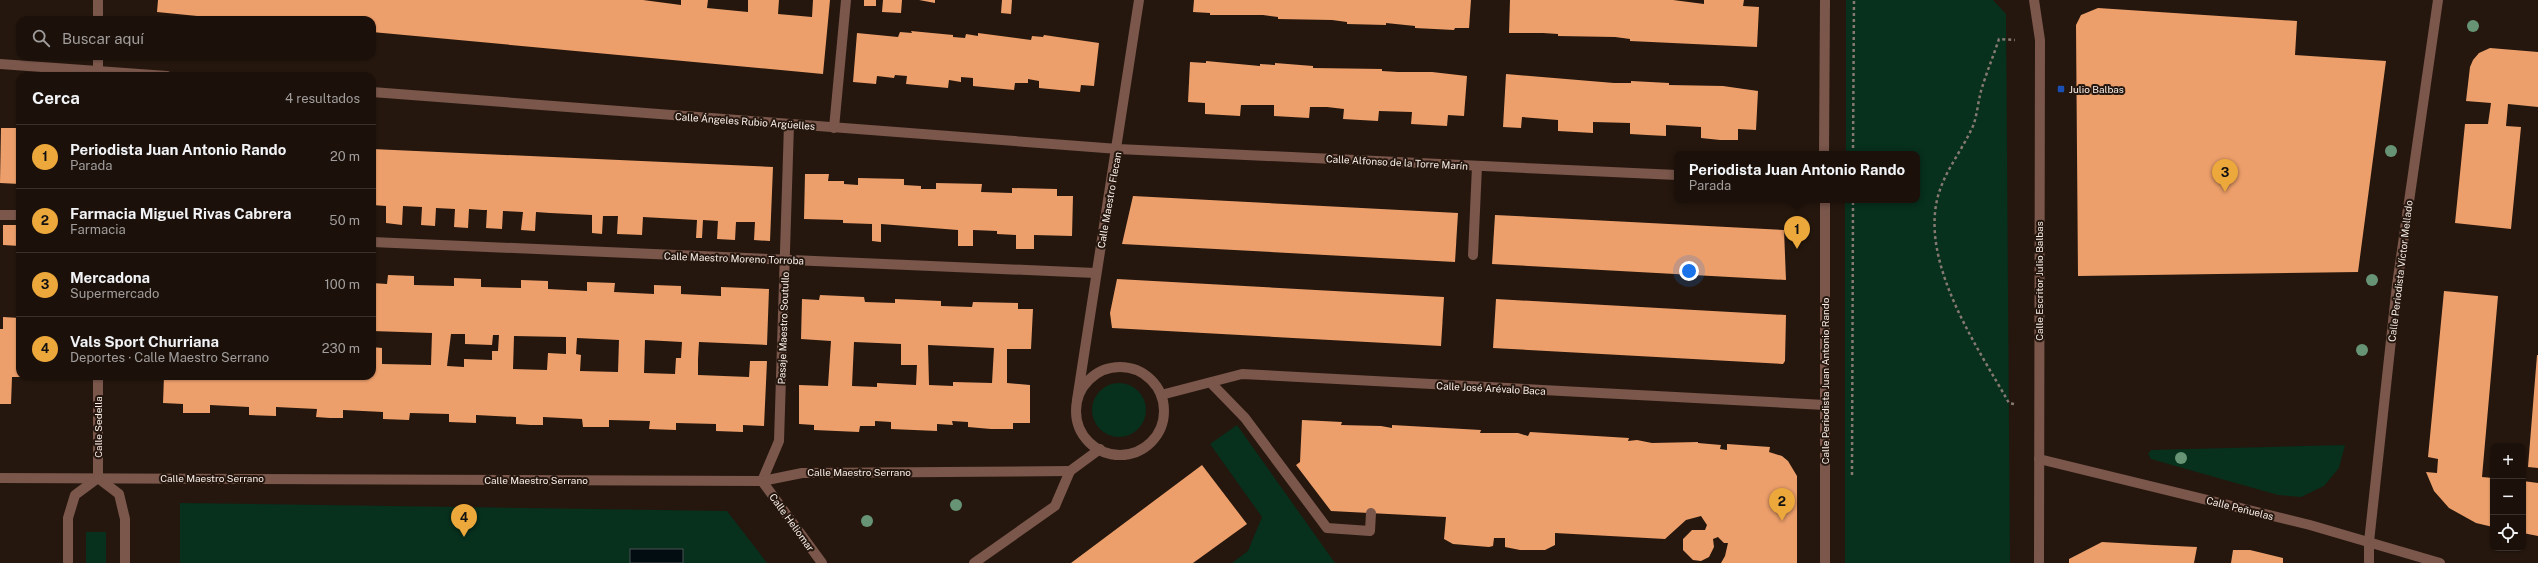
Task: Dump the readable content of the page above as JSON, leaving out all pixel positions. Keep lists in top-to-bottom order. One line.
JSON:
{"streets":{"street":["Calle Ángeles Rubio Argüelles","Calle Alfonso de la Torre Marín","Calle Maestro Flecan","Calle Maestro Moreno Torroba","Calle Periodista Víctor Mellado","Calle Escritor Julio Balbas","Pasaje Maestro Soutullo","Calle Periodista Juan Antonio Rando","Calle José Arévalo Baca","Calle Sedella","Calle Maestro Serrano","Calle Peñuelas","Calle Heliomar"]},"crossings":[["Calle Ángeles Rubio Argüelles","Calle Alfonso de la Torre Marín"],["Calle Ángeles Rubio Argüelles","Calle Maestro Flecan"],["Calle Ángeles Rubio Argüelles","Pasaje Maestro Soutullo"],["Calle Alfonso de la Torre Marín","Calle Maestro Flecan"],["Calle Maestro Flecan","Calle Maestro Moreno Torroba"],["Calle Maestro Flecan","Calle José Arévalo Baca"],["Calle Maestro Moreno Torroba","Pasaje Maestro Soutullo"],["Calle Periodista Víctor Mellado","Calle Peñuelas"],["Calle Escritor Julio Balbas","Calle Peñuelas"],["Pasaje Maestro Soutullo","Calle Maestro Serrano"],["Pasaje Maestro Soutullo","Calle Heliomar"],["Calle Periodista Juan Antonio Rando","Calle José Arévalo Baca"],["Calle Sedella","Calle Maestro Serrano"],["Calle Maestro Serrano","Calle Heliomar"]],"places":{"transit":["Julio Balbas"]},"page":{"search":"Buscar aquí","heading":["Cerca","4 resultados"],"list":[{"mark":"1","name":"Periodista Juan Antonio Rando","note":"Parada","value":"20 m"},{"mark":"2","name":"Farmacia Miguel Rivas Cabrera","note":"Farmacia","value":"50 m"},{"mark":"3","name":"Mercadona","note":"Supermercado","value":"100 m"},{"mark":"4","name":"Vals Sport Churriana","note":"Deportes · Calle Maestro Serrano","value":"230 m"}],"popup":["Periodista Juan Antonio Rando","Parada"],"pins":["3","1","2","4"],"map_buttons":["+","−"]}}
